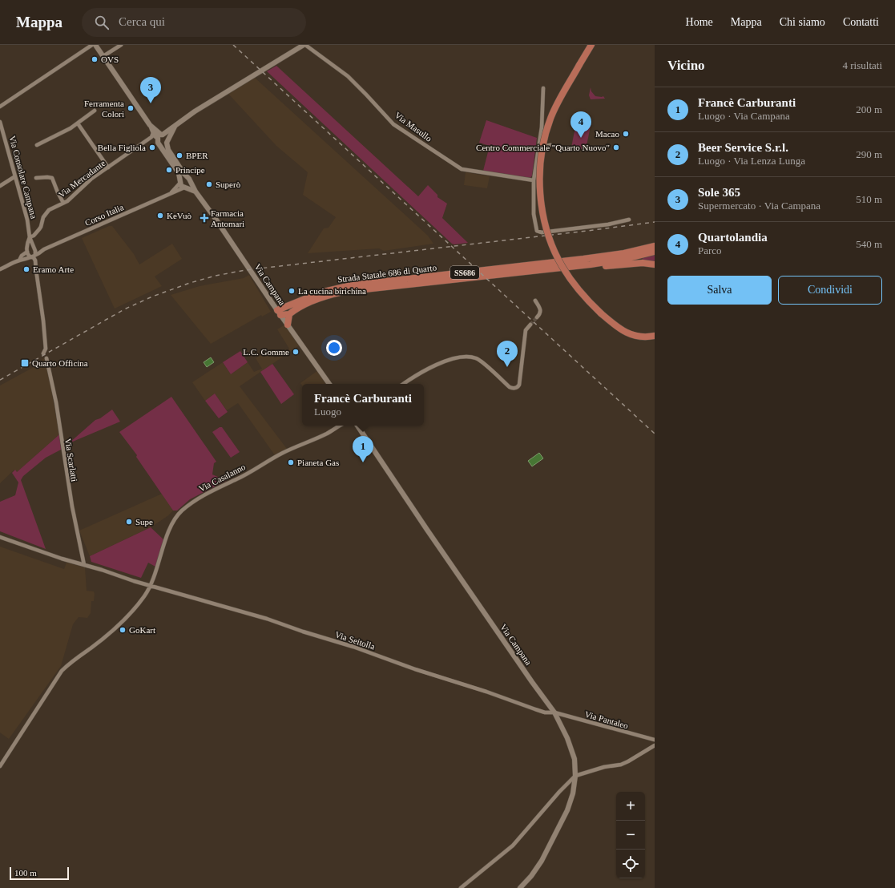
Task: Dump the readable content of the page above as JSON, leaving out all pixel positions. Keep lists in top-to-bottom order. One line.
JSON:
{"streets":{"highway":["SS686","Strada Statale 686 di Quarto"],"main road":["Via Masullo","Via Campana"],"street":["Via Consolare Campana","Via Mercadante","Corso Italia","Via Scarlatti","Via Casalanno","Via Seitolla","Via Pantaleo"]},"crossings":[["Via Masullo","Via Campana"],["Via Consolare Campana","Via Mercadante"],["Via Consolare Campana","Corso Italia"],["Via Mercadante","Via Campana"],["Corso Italia","Via Campana"],["Strada Statale 686 di Quarto","Via Campana"],["Via Campana","Via Seitolla"],["Via Campana","Via Pantaleo"],["Via Scarlatti","Via Seitolla"],["Via Casalanno","Via Seitolla"],["Via Seitolla","Via Pantaleo"]],"places":{"other":["OVS","Ferramenta Colori","Macao","Bella Figliola","Centro Commerciale \"Quarto Nuovo\"","BPER","Principe","Superò","KeVuò","Eramo Arte","La cucina birichina","L.C. Gomme","Pianeta Gas","Supe","GoKart"],"health":["Farmacia Antomari"],"transit":["Quarto Officina"]},"scale_bar":"100 m","page":{"header":"Mappa","search":"Cerca qui","nav":["Home","Mappa","Chi siamo","Contatti"],"heading":["Vicino","4 risultati"],"pins":["3","4","2","1"],"list":[{"mark":"1","name":"Francè Carburanti","note":"Luogo · Via Campana","value":"200 m"},{"mark":"2","name":"Beer Service S.r.l.","note":"Luogo · Via Lenza Lunga","value":"290 m"},{"mark":"3","name":"Sole 365","note":"Supermercato · Via Campana","value":"510 m"},{"mark":"4","name":"Quartolandia","note":"Parco","value":"540 m"}],"buttons":["Salva","Condividi"],"popup":["Francè Carburanti","Luogo"],"map_buttons":["+","−"],"scale":"100 m"}}
